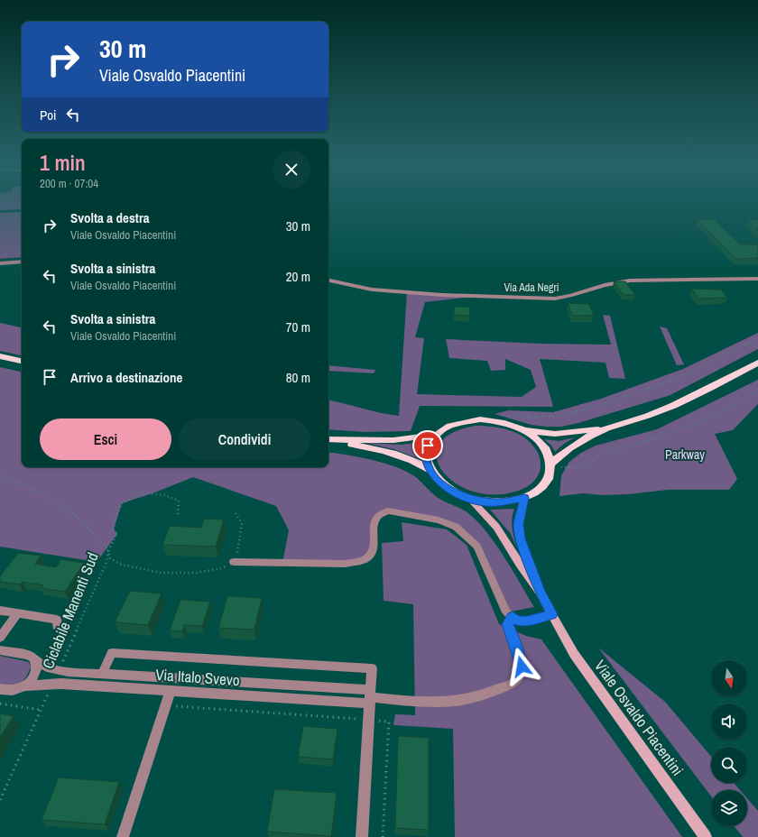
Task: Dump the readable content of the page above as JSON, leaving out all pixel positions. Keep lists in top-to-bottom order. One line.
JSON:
{"streets":{"main road":["Viale Osvaldo Piacentini"],"street":["Via Ada Negri","Via Italo Svevo"],"path":["Ciclabile Manenti Sud"]},"crossings":[["Ciclabile Manenti Sud","Via Italo Svevo"]],"parks":["Parkway"],"north":"bottom","page":{"turn":["30 m","Viale Osvaldo Piacentini"],"then":"Poi","heading":["1 min","200 m · 07:04"],"list":[{"name":"Svolta a destra","note":"Viale Osvaldo Piacentini","value":"30 m"},{"name":"Svolta a sinistra","note":"Viale Osvaldo Piacentini","value":"20 m"},{"name":"Svolta a sinistra","note":"Viale Osvaldo Piacentini","value":"70 m"},{"name":"Arrivo a destinazione","value":"80 m"}],"buttons":["Esci","Condividi"]}}
